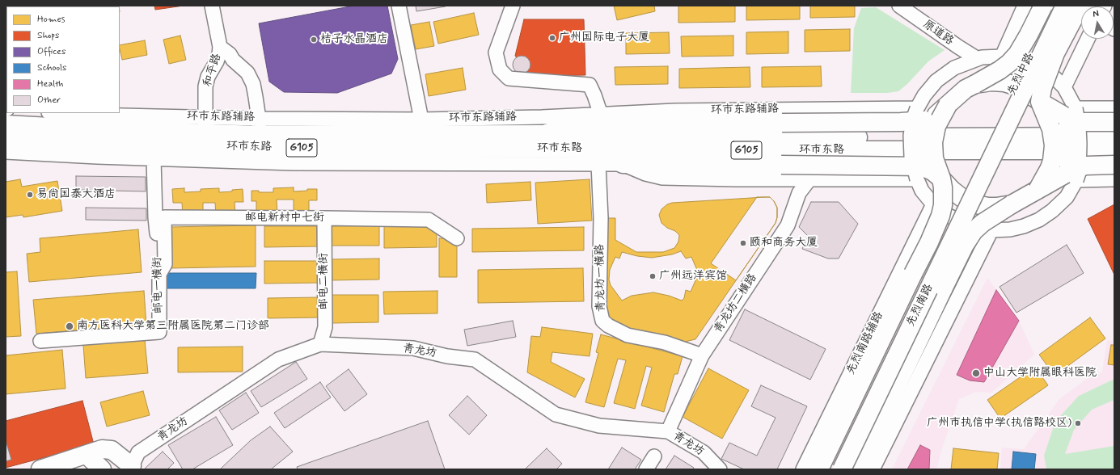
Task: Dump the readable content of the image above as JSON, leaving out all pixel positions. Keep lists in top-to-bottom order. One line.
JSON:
{"streets":{"main road":["先烈中路","环市东路","G105","先烈南路"],"street":["原道路","和平路","环市东路辅路","邮电新村中七街","青龙坊一横路","邮电二横街","邮电一横街","青龙坊二横路","先烈南路辅路","青龙坊"]},"crossings":[["和平路","环市东路辅路"],["和平路","环市东路"],["先烈中路","先烈南路"],["环市东路辅路","环市东路"],["环市东路","青龙坊一横路"],["邮电新村中七街","邮电二横街"],["邮电新村中七街","邮电一横街"],["青龙坊一横路","青龙坊二横路"],["邮电二横街","青龙坊"],["青龙坊二横路","青龙坊"]],"places":["广州国际电子大厦","桔子水晶酒店","易尚国泰大酒店","颐和商务大厦","广州远洋宾馆","南方医科大学第三附属医院第二门诊部","中山大学附属眼科医院","广州市执信中学(执信路校区)"],"legend":["Homes","Shops","Offices","Schools","Health","Other"],"north":"top"}
